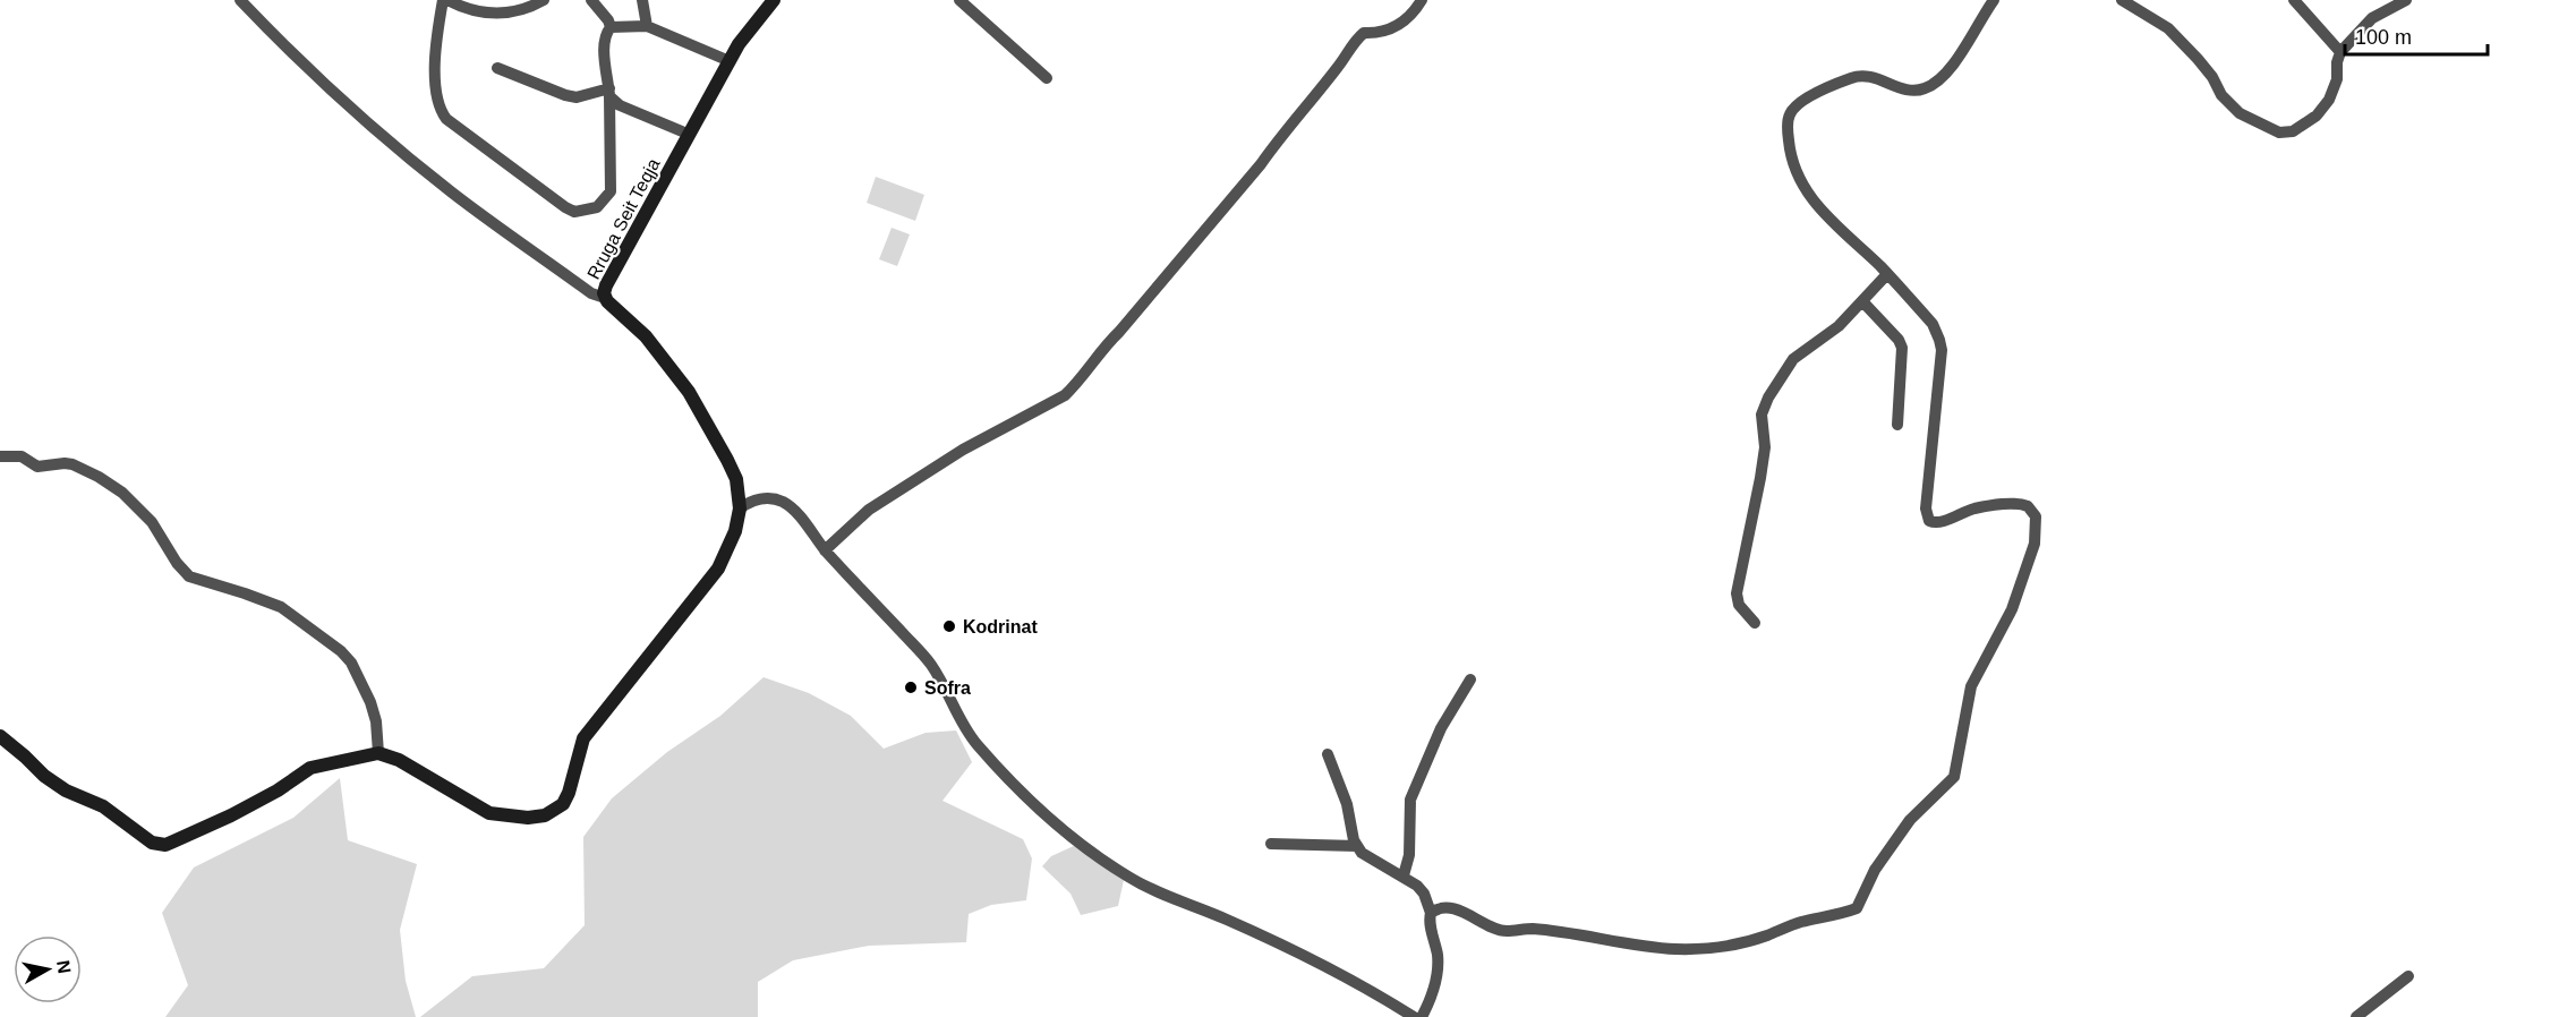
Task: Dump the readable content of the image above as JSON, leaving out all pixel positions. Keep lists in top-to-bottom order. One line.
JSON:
{"streets":{"main road":["Rruga Seit Teqja"]},"places":["Kodrinat","Sofra"],"scale_bar":"100 m","north":"right"}
